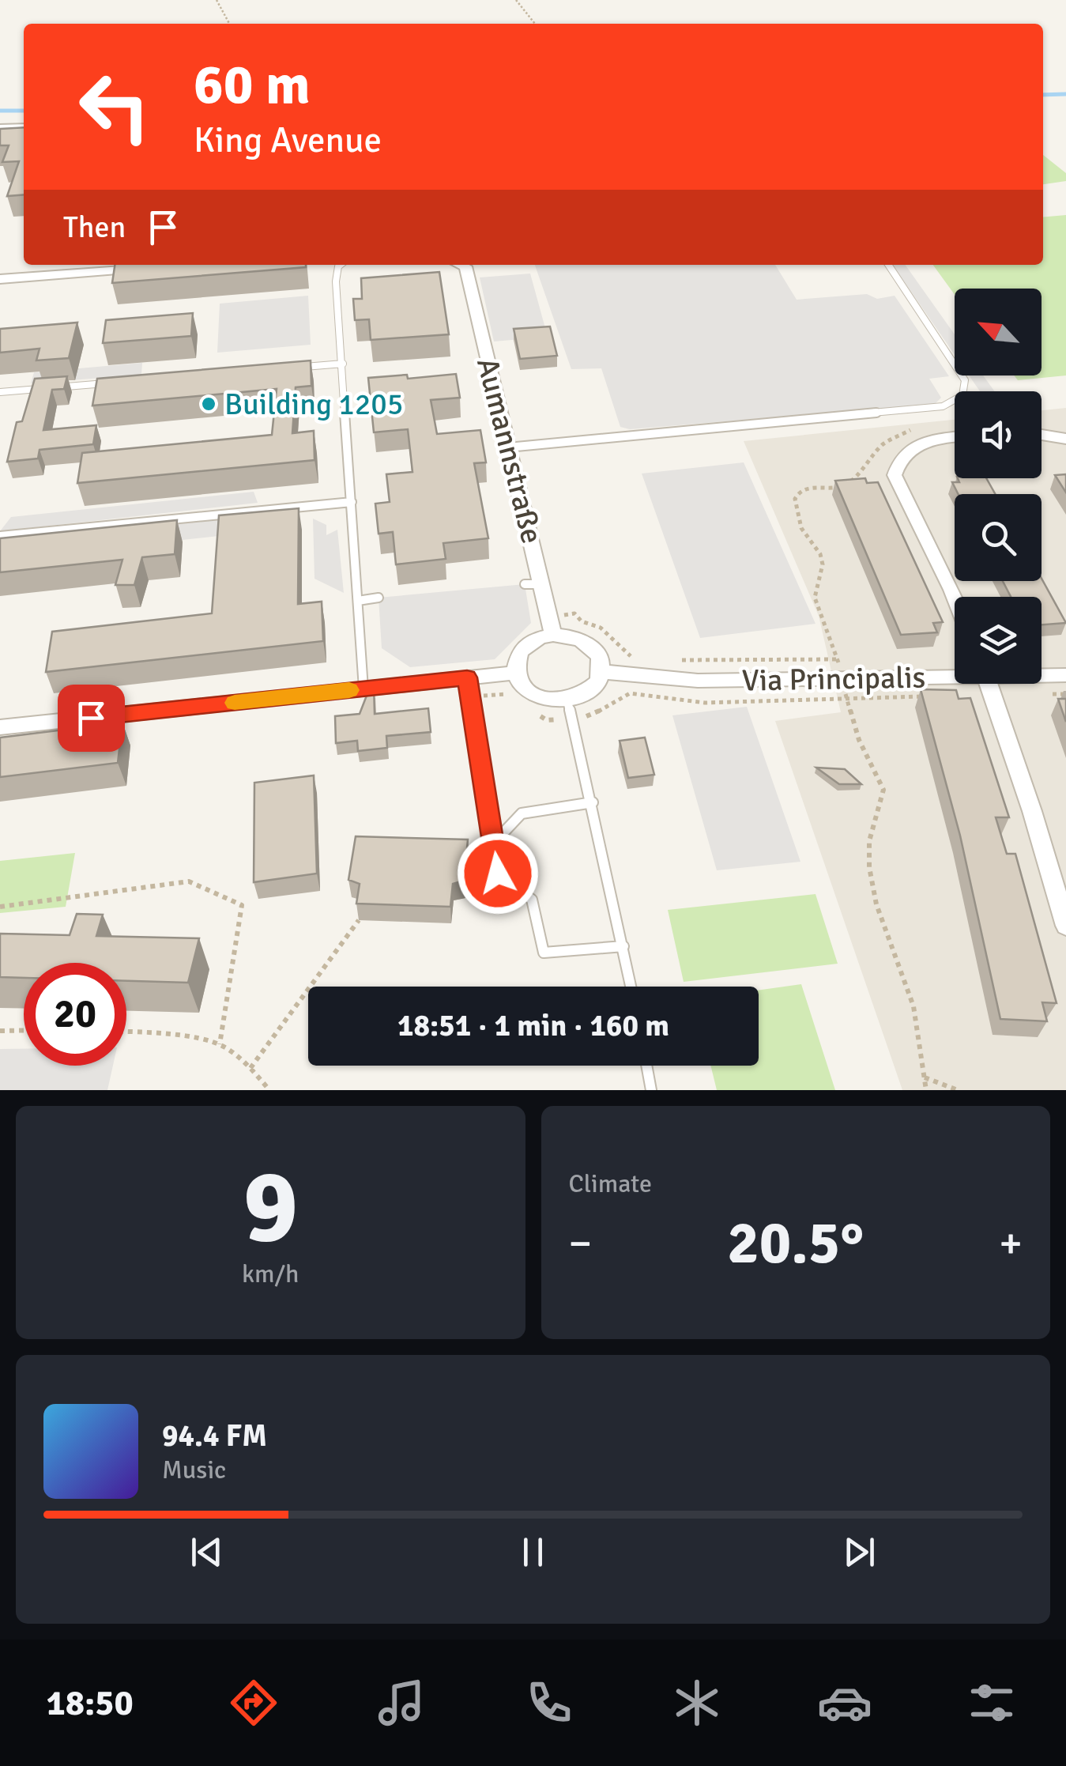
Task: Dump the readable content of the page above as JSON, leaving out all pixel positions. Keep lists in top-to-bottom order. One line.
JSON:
{"streets":{"street":["Aumannstraße","Via Principalis"]},"crossings":[["Aumannstraße","Via Principalis"]],"places":["Building 1205"],"north":"top left","page":{"turn":["60 m","King Avenue"],"then":"Then","limit":"20","trip":"18:51 · 1 min · 160 m","tile":[["9","km/h"],"Climate"],"heat":["−","20.5°","+"],"song":["94.4 FM","Music"],"tabs":"18:50"}}
